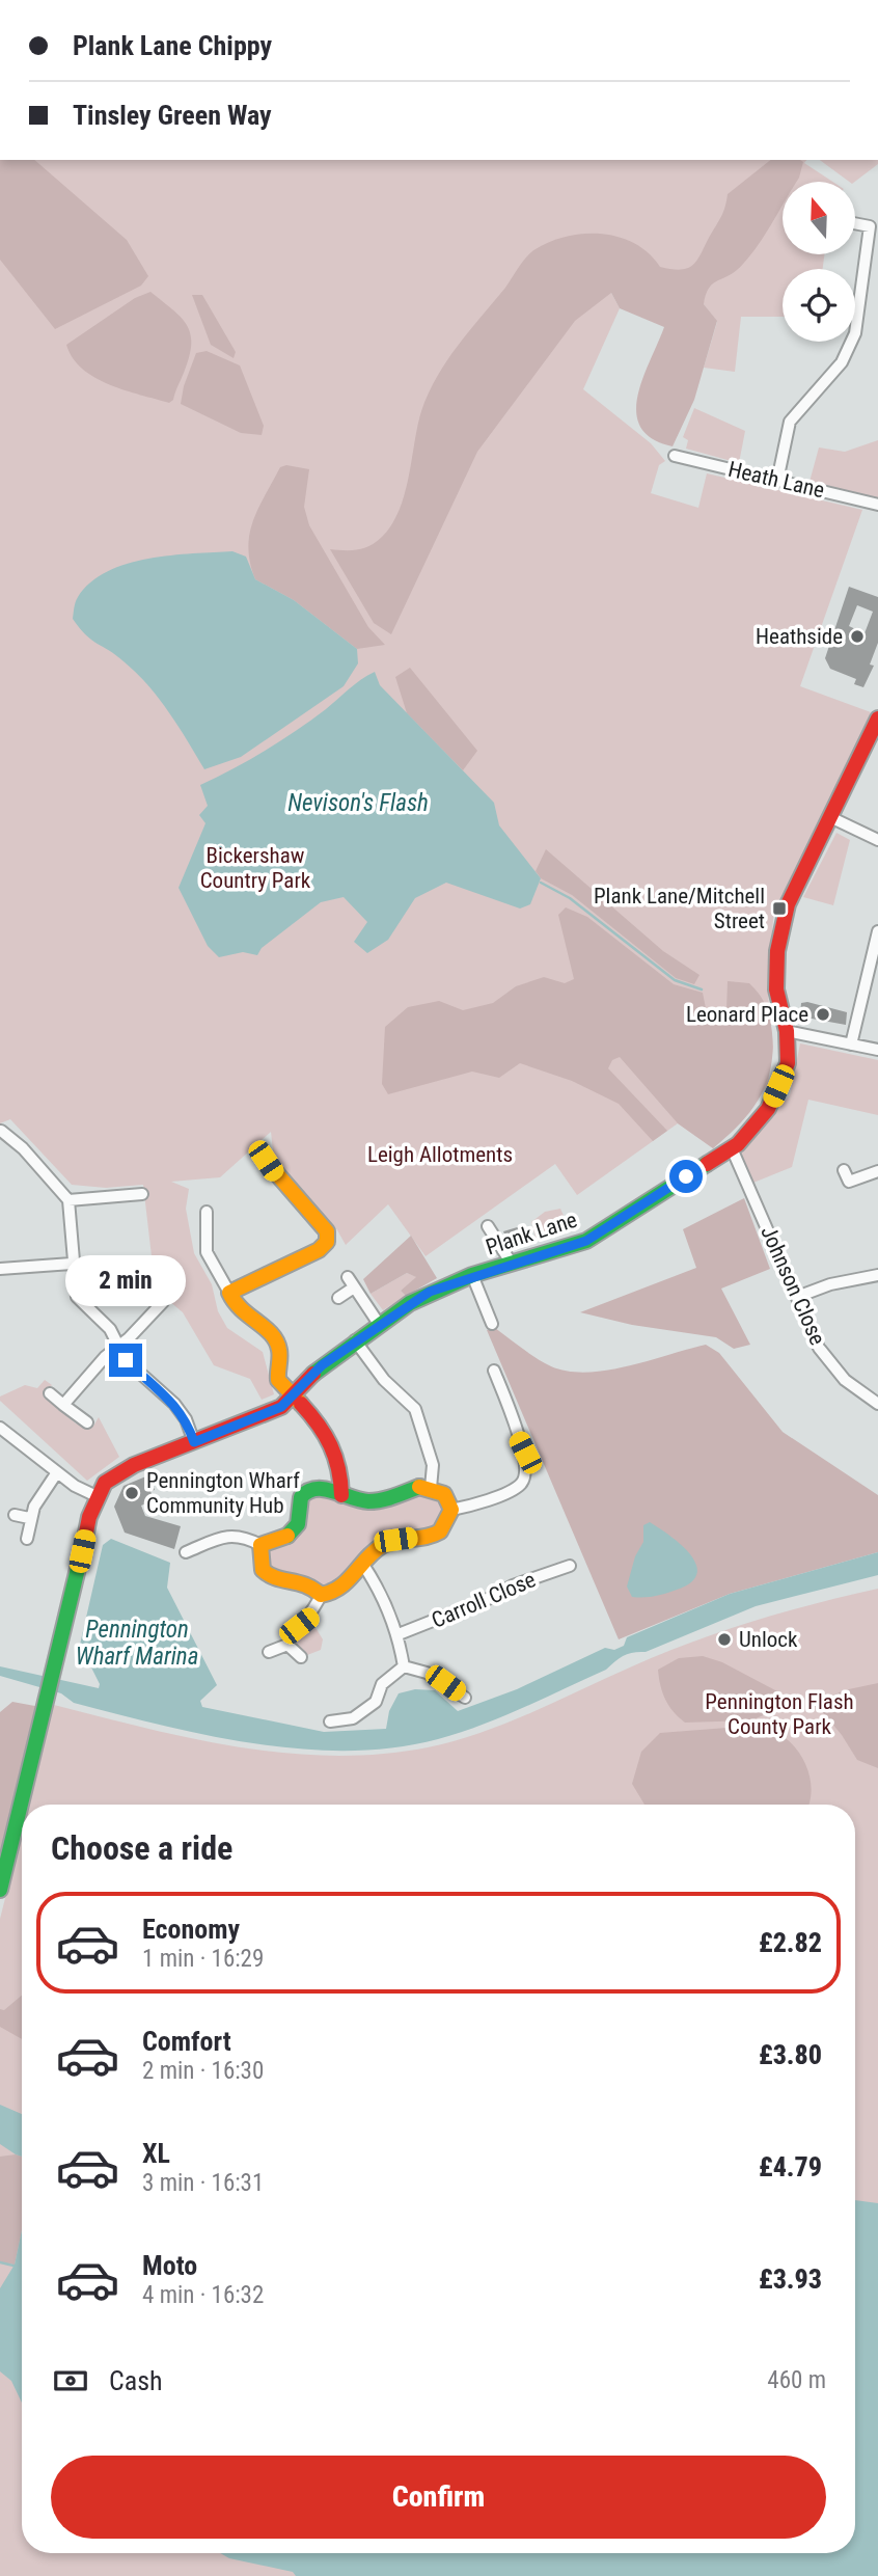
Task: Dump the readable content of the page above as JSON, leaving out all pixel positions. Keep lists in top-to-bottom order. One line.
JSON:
{"streets":{"street":["Heath Lane","Plank Lane","Johnson Close","Carroll Close"]},"crossings":[["Plank Lane","Johnson Close"]],"water":["Nevison's Flash","Pennington Wharf Marina"],"parks":["Bickershaw Country Park","Leigh Allotments","Pennington Flash County Park"],"places":{"other":["Heathside","Leonard Place","Pennington Wharf Community Hub","Unlock"],"transit":["Plank Lane/Mitchell Street"]},"north":"top","page":{"banner":["Plank Lane Chippy","Tinsley Green Way"],"bubble":"2 min","heading":"Choose a ride","list":[{"name":"Economy","note":"1 min · 16:29","value":"£2.82"},{"name":"Comfort","note":"2 min · 16:30","value":"£3.80"},{"name":"XL","note":"3 min · 16:31","value":"£4.79"},{"name":"Moto","note":"4 min · 16:32","value":"£3.93"}],"pay":["Cash","460 m"],"buttons":"Confirm"}}
